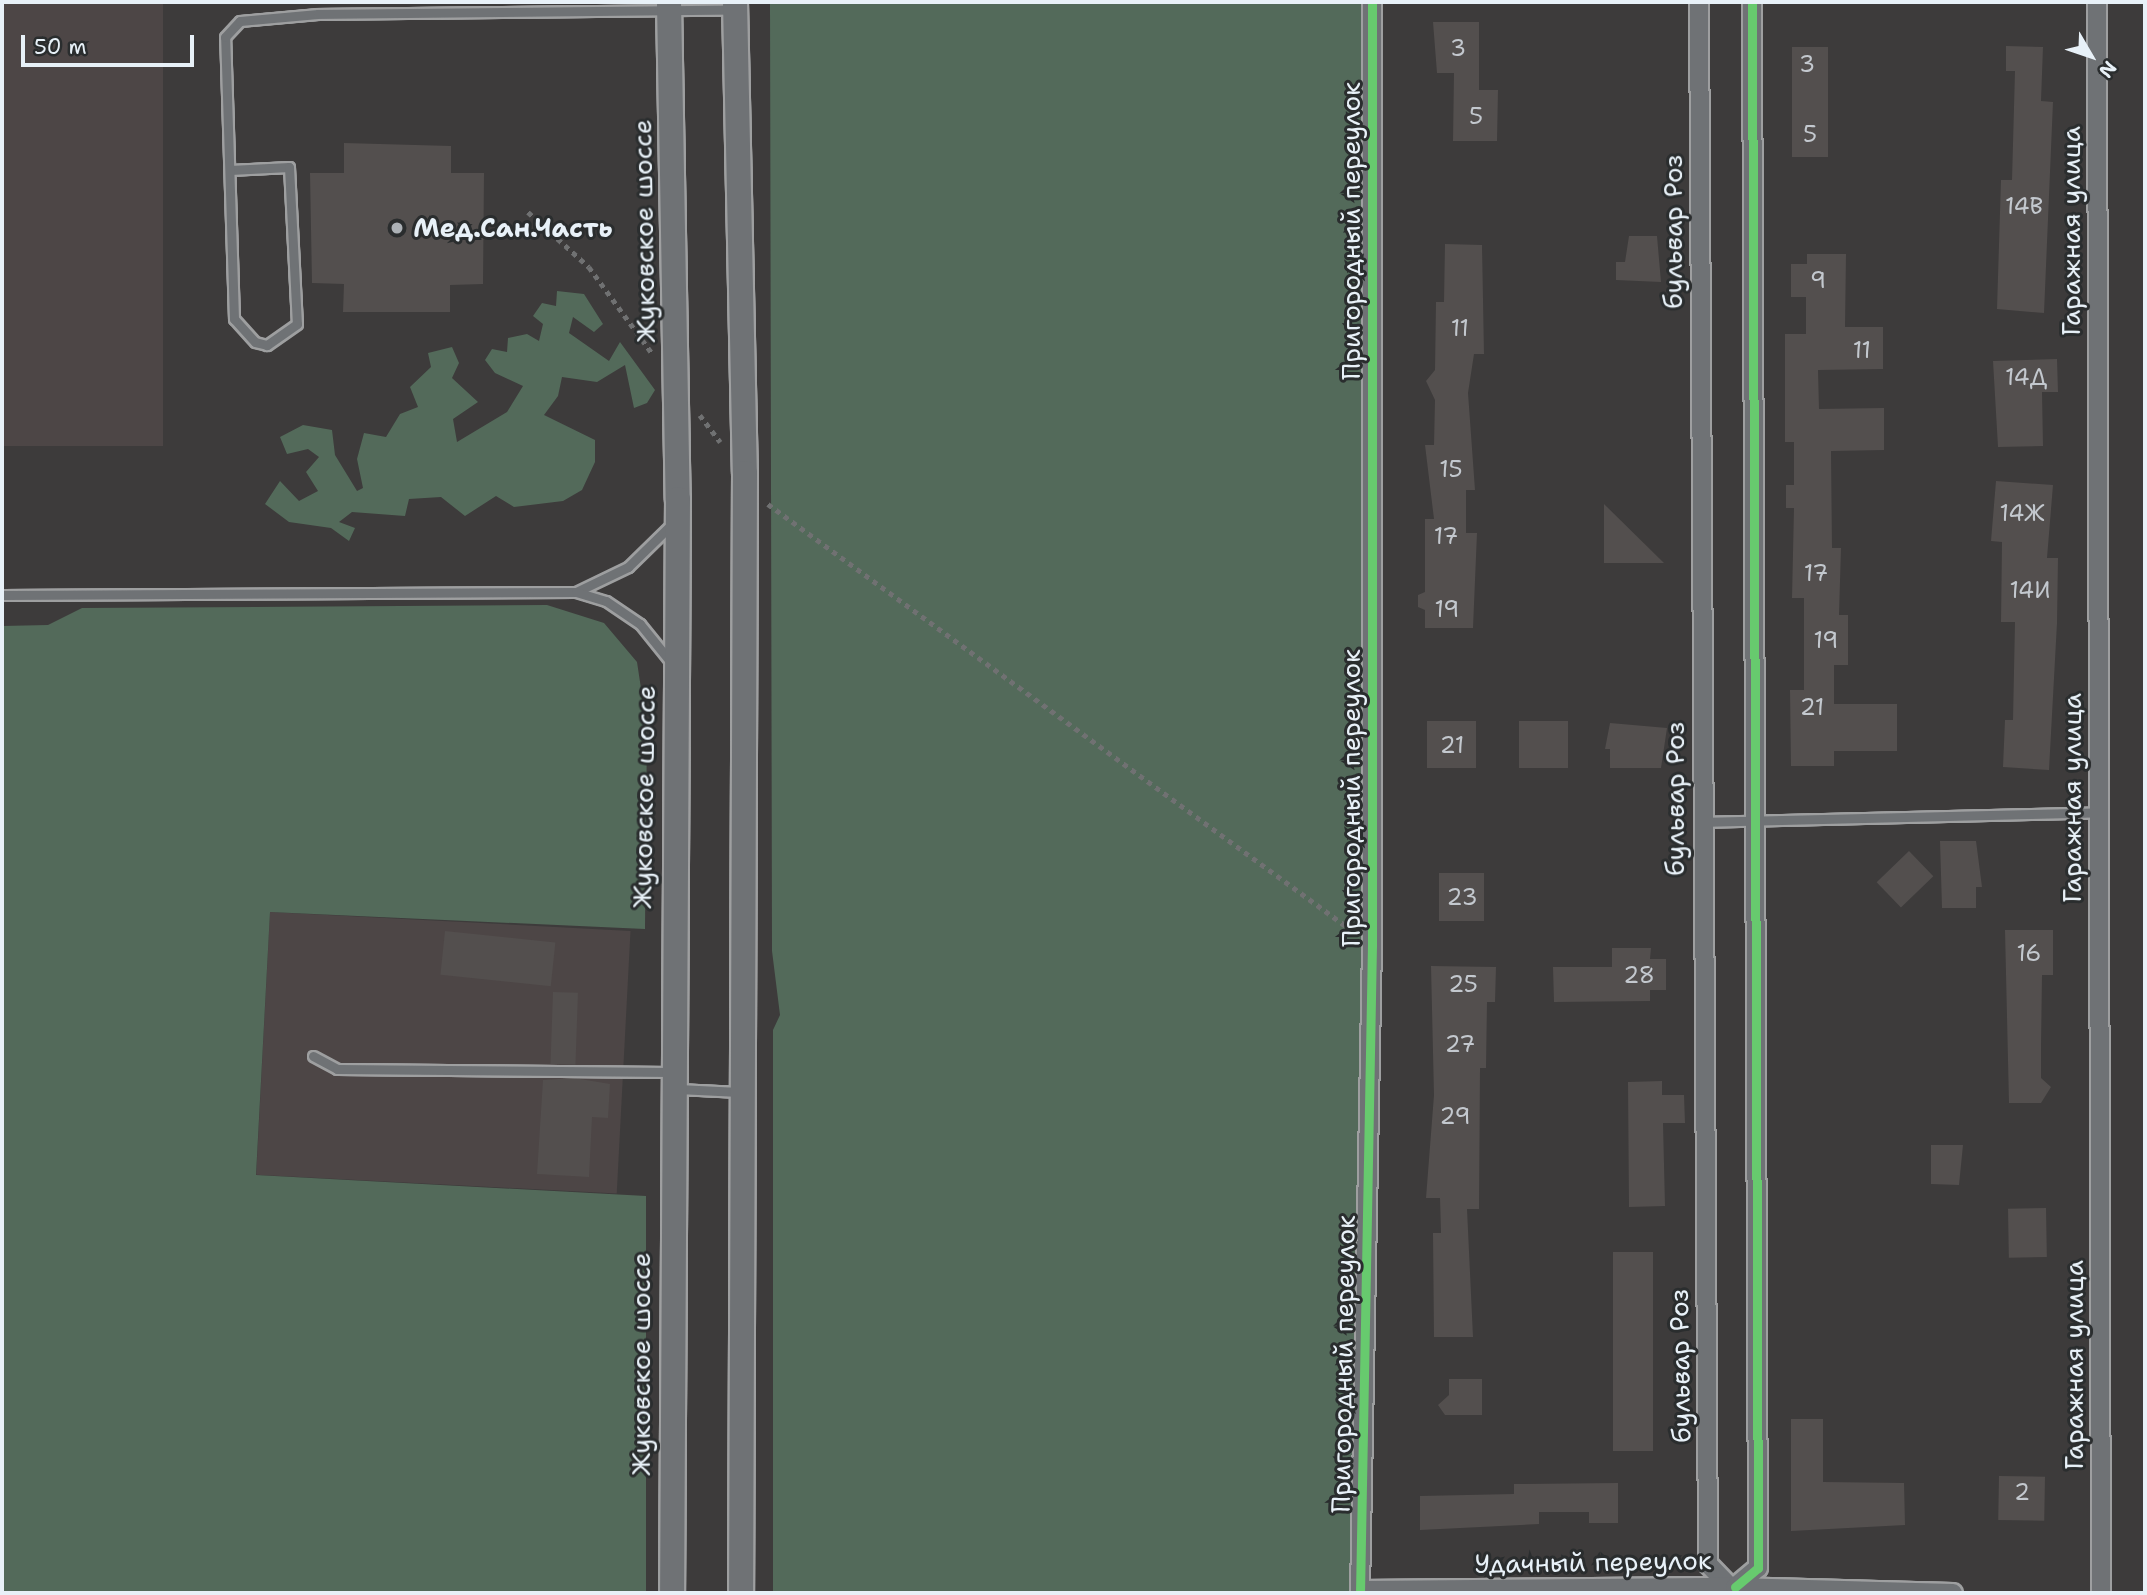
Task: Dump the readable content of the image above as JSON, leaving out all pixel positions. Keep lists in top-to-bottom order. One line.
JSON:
{"streets":{"main road":["Жуковское шоссе"],"street":["Пригородный переулок","Гаражная улица","бульвар Роз","Удачный переулок"]},"crossings":[["Пригородный переулок","Удачный переулок"],["бульвар Роз","Удачный переулок"]],"places":["Мед.Сан.Часть"],"house_numbers":["3","3","5","5","14В","9","11","11","14Д","15","14Ж","17","17","14И","19","19","21","21","23","16","28","25","27","29","2"],"scale_bar":"50 m","north":"bottom right"}
